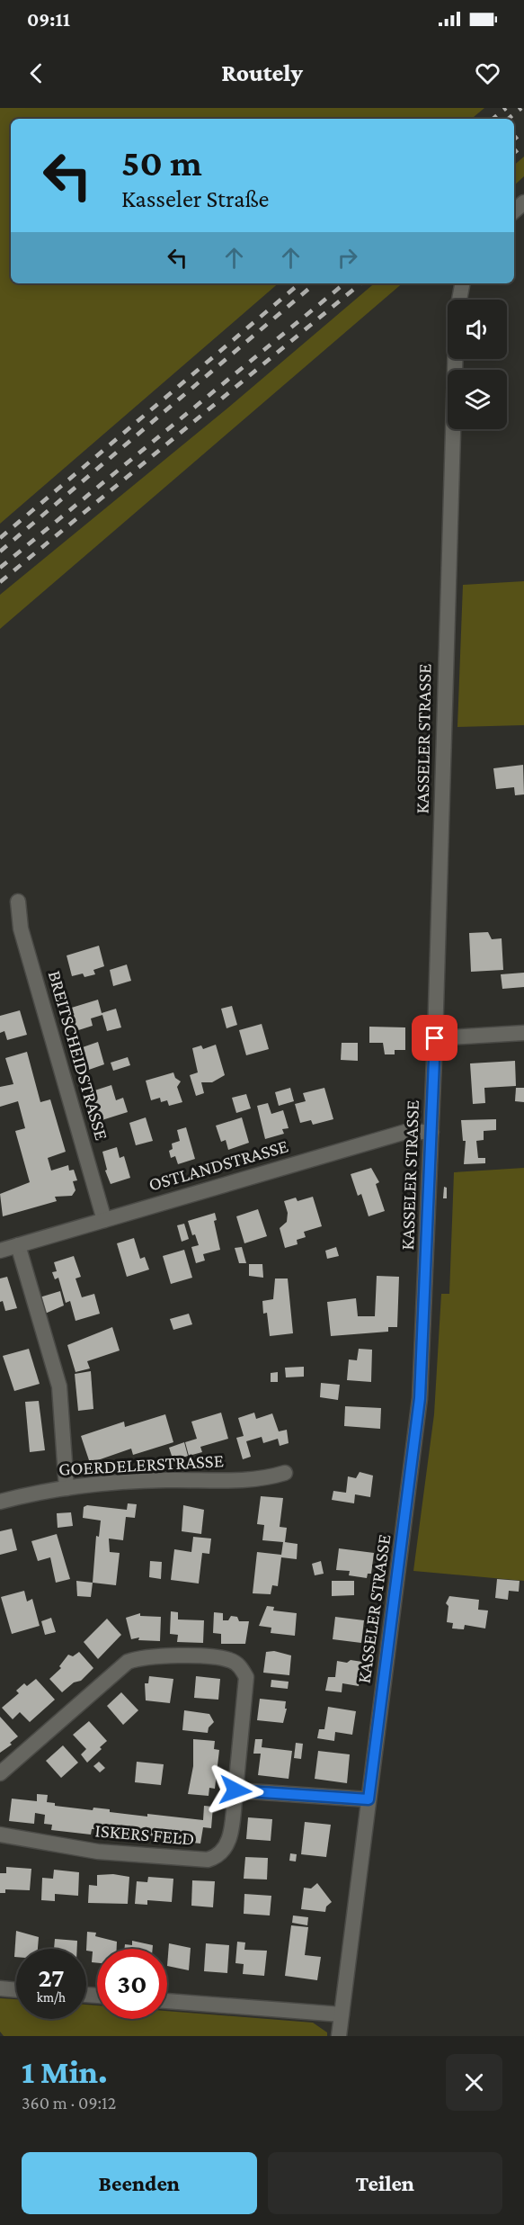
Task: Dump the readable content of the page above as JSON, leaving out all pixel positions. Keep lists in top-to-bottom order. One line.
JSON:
{"streets":{"street":["KASSELER STRASSE","BREITSCHEIDSTRASSE","OSTLANDSTRASSE","GOERDELERSTRASSE","ISKERS FELD"]},"crossings":[["KASSELER STRASSE","OSTLANDSTRASSE"],["BREITSCHEIDSTRASSE","OSTLANDSTRASSE"]],"page":{"status":"09:11","header":"Routely","turn":["50 m","Kasseler Straße"],"speed":"27 km/h","limit":"30","heading":["1 Min.","360 m · 09:12"],"buttons":["Beenden","Teilen"]}}
